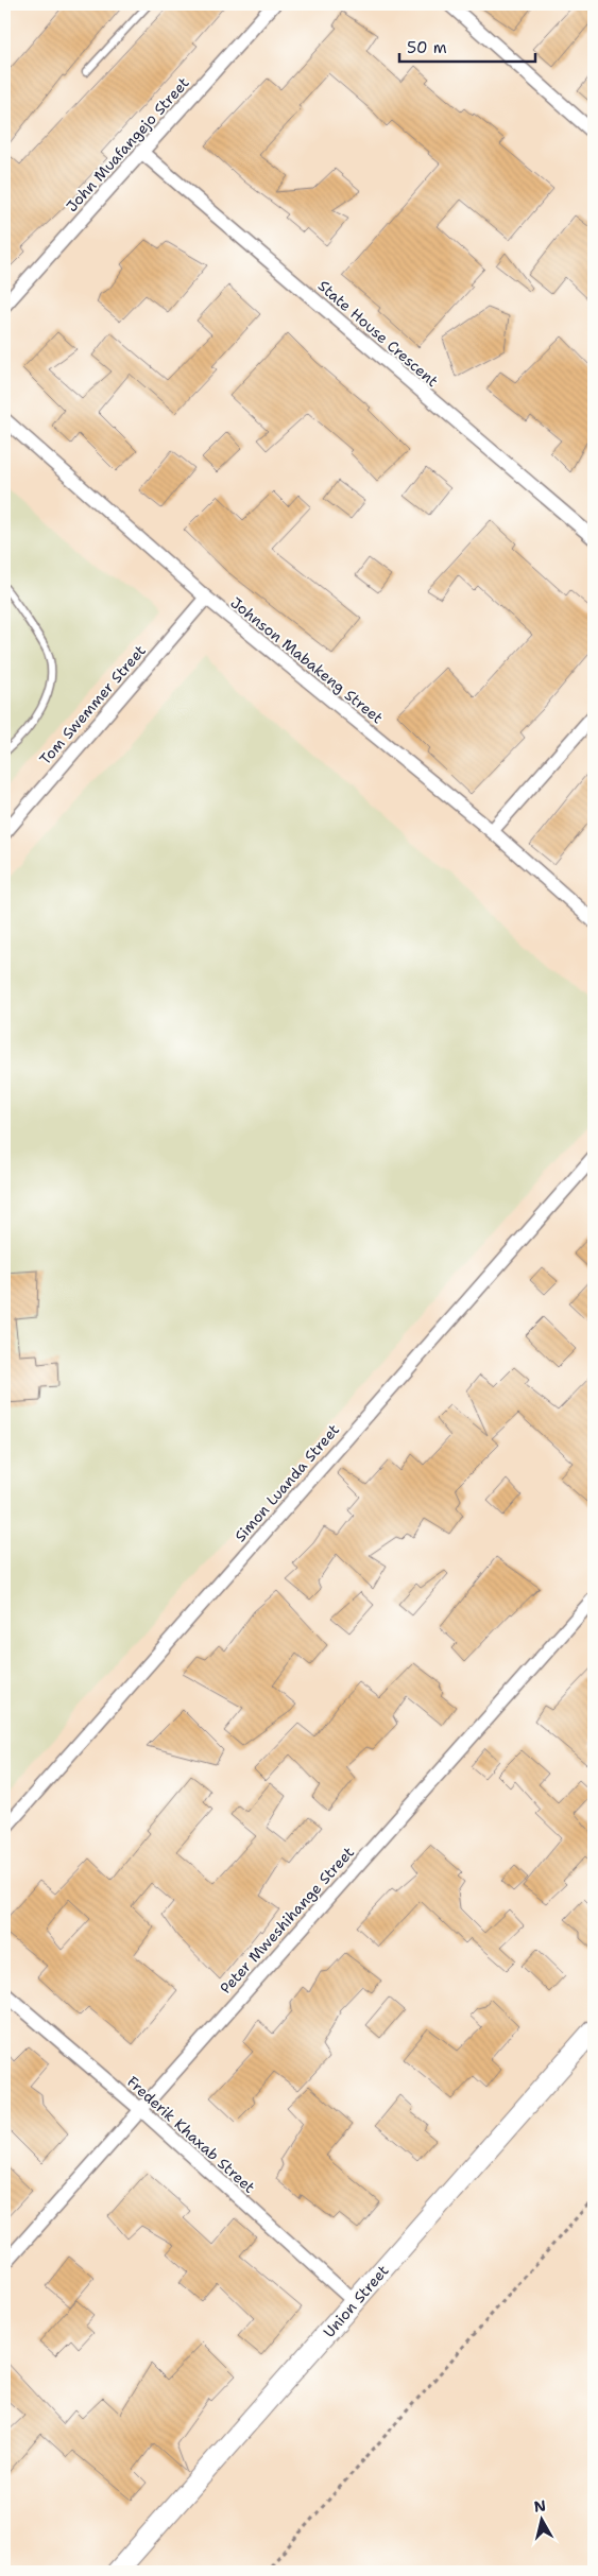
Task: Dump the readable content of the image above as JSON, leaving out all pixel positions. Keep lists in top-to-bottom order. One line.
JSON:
{"streets":{"main road":["Union Street"],"street":["John Muafangejo Street","State House Crescent","Johnson Mabakeng Street","Tom Swemmer Street","Simon Luanda Street","Peter Mweshihange Street","Frederik Khaxab Street"]},"crossings":[["John Muafangejo Street","State House Crescent"],["Johnson Mabakeng Street","Tom Swemmer Street"],["Peter Mweshihange Street","Frederik Khaxab Street"],["Frederik Khaxab Street","Union Street"]],"scale_bar":"50 m","north":"top"}
